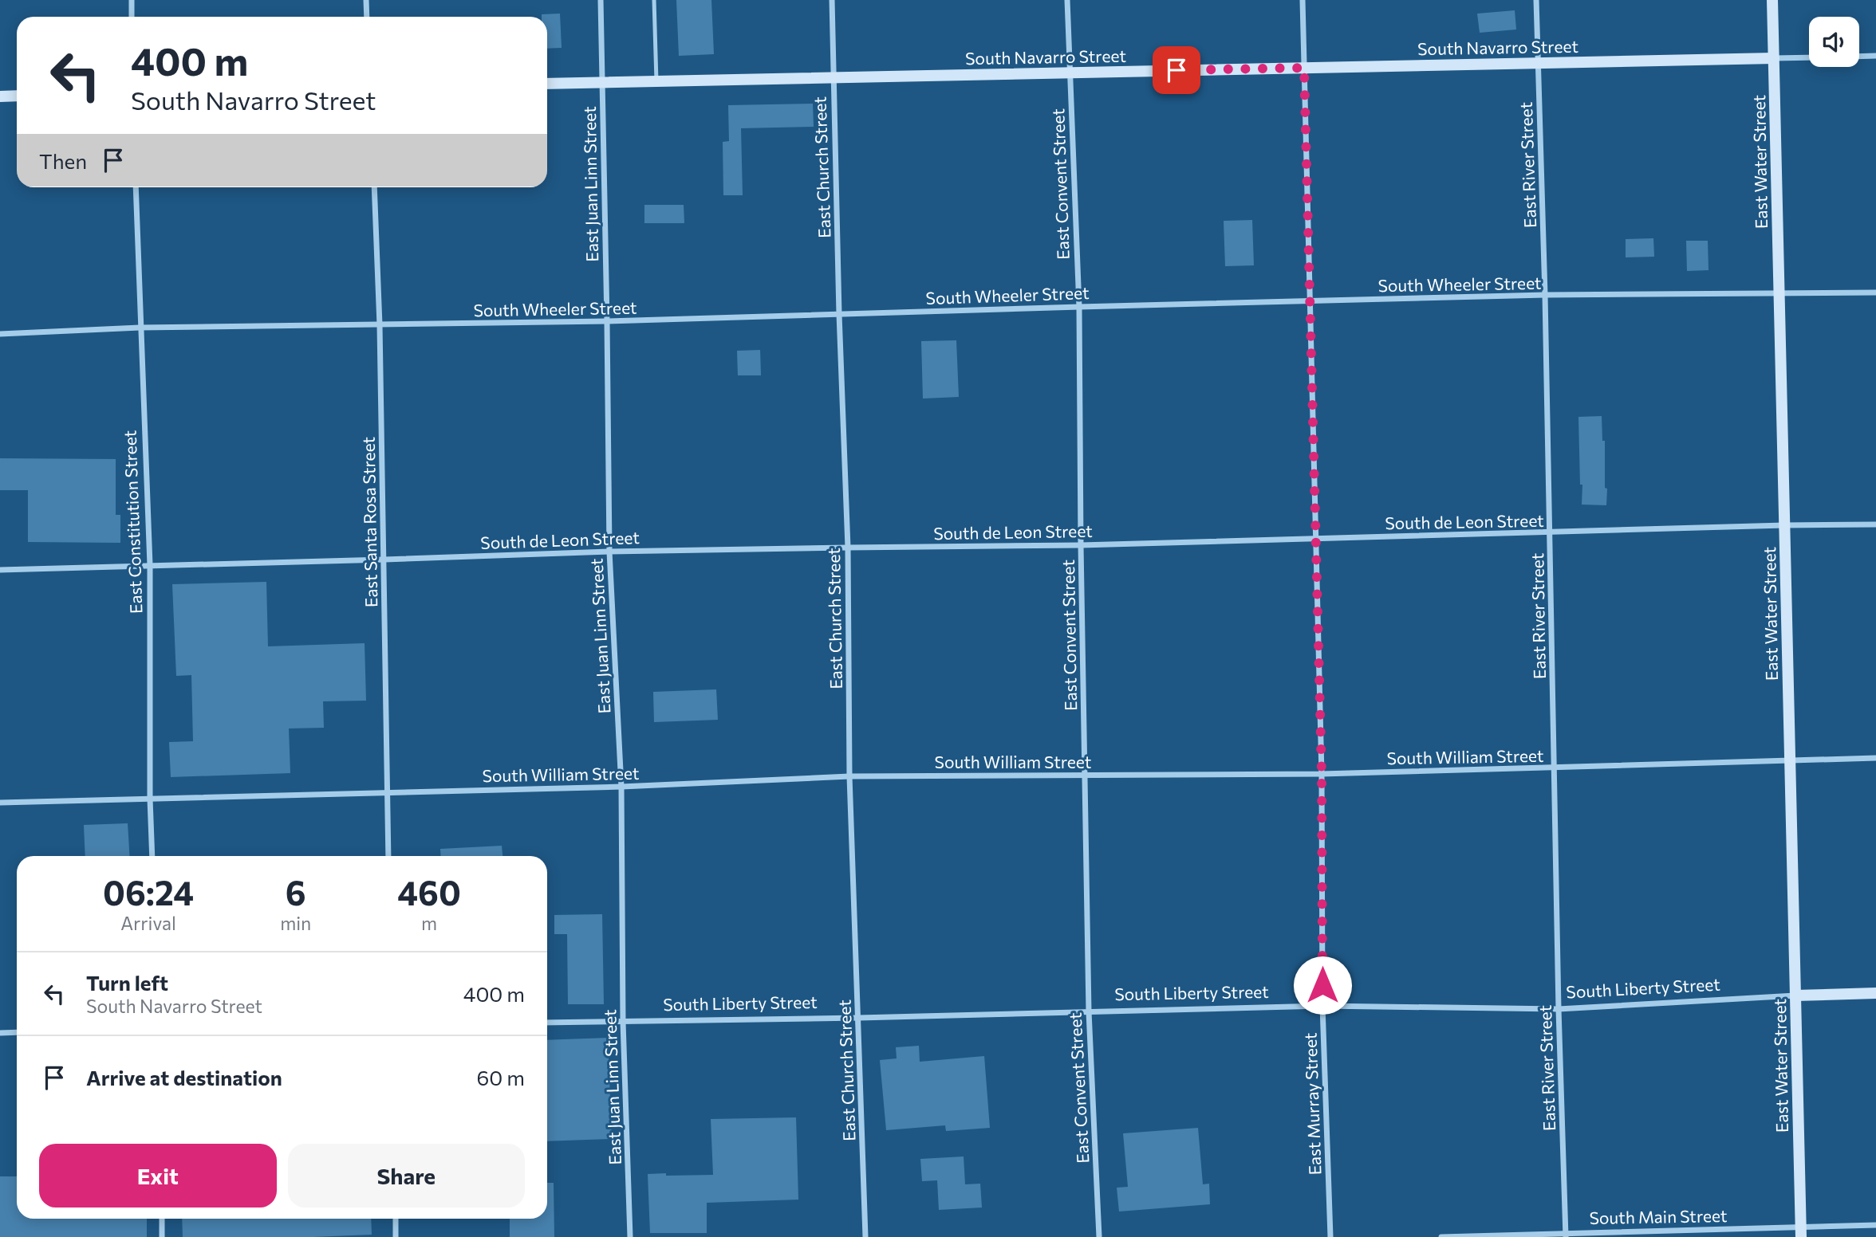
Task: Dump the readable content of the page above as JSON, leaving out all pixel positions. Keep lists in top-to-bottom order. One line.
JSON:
{"streets":{"street":["South Navarro Street","East Water Street","East River Street","East Church Street","East Juan Linn Street","East Convent Street","South Wheeler Street","South de Leon Street","East Constitution Street","East Santa Rosa Street","South William Street","South Liberty Street","East Murray Street","South Main Street"]},"crossings":[["South Navarro Street","East Water Street"],["South Navarro Street","East River Street"],["South Navarro Street","East Church Street"],["South Navarro Street","East Juan Linn Street"],["South Navarro Street","East Convent Street"],["South Navarro Street","East Murray Street"],["East Water Street","South Wheeler Street"],["East Water Street","South de Leon Street"],["East Water Street","South William Street"],["East Water Street","South Liberty Street"],["East Water Street","South Main Street"],["East River Street","South Wheeler Street"],["East River Street","South de Leon Street"],["East River Street","South William Street"],["East River Street","South Liberty Street"],["East River Street","South Main Street"],["East Church Street","South Wheeler Street"],["East Church Street","South de Leon Street"],["East Church Street","South William Street"],["East Church Street","South Liberty Street"],["East Juan Linn Street","South Wheeler Street"],["East Juan Linn Street","South de Leon Street"],["East Juan Linn Street","South William Street"],["East Juan Linn Street","South Liberty Street"],["East Convent Street","South Wheeler Street"],["East Convent Street","South de Leon Street"],["East Convent Street","South William Street"],["East Convent Street","South Liberty Street"],["South Wheeler Street","East Constitution Street"],["South Wheeler Street","East Santa Rosa Street"],["South Wheeler Street","East Murray Street"],["South de Leon Street","East Constitution Street"],["South de Leon Street","East Santa Rosa Street"],["South de Leon Street","East Murray Street"],["East Constitution Street","South William Street"],["East Santa Rosa Street","South William Street"],["South William Street","East Murray Street"],["South Liberty Street","East Murray Street"]],"page":{"turn":["400 m","South Navarro Street"],"then":"Then","eta":["06:24","Arrival","6","min","460","m"],"list":[{"name":"Turn left","note":"South Navarro Street","value":"400 m"},{"name":"Arrive at destination","value":"60 m"}],"buttons":["Exit","Share"]}}
